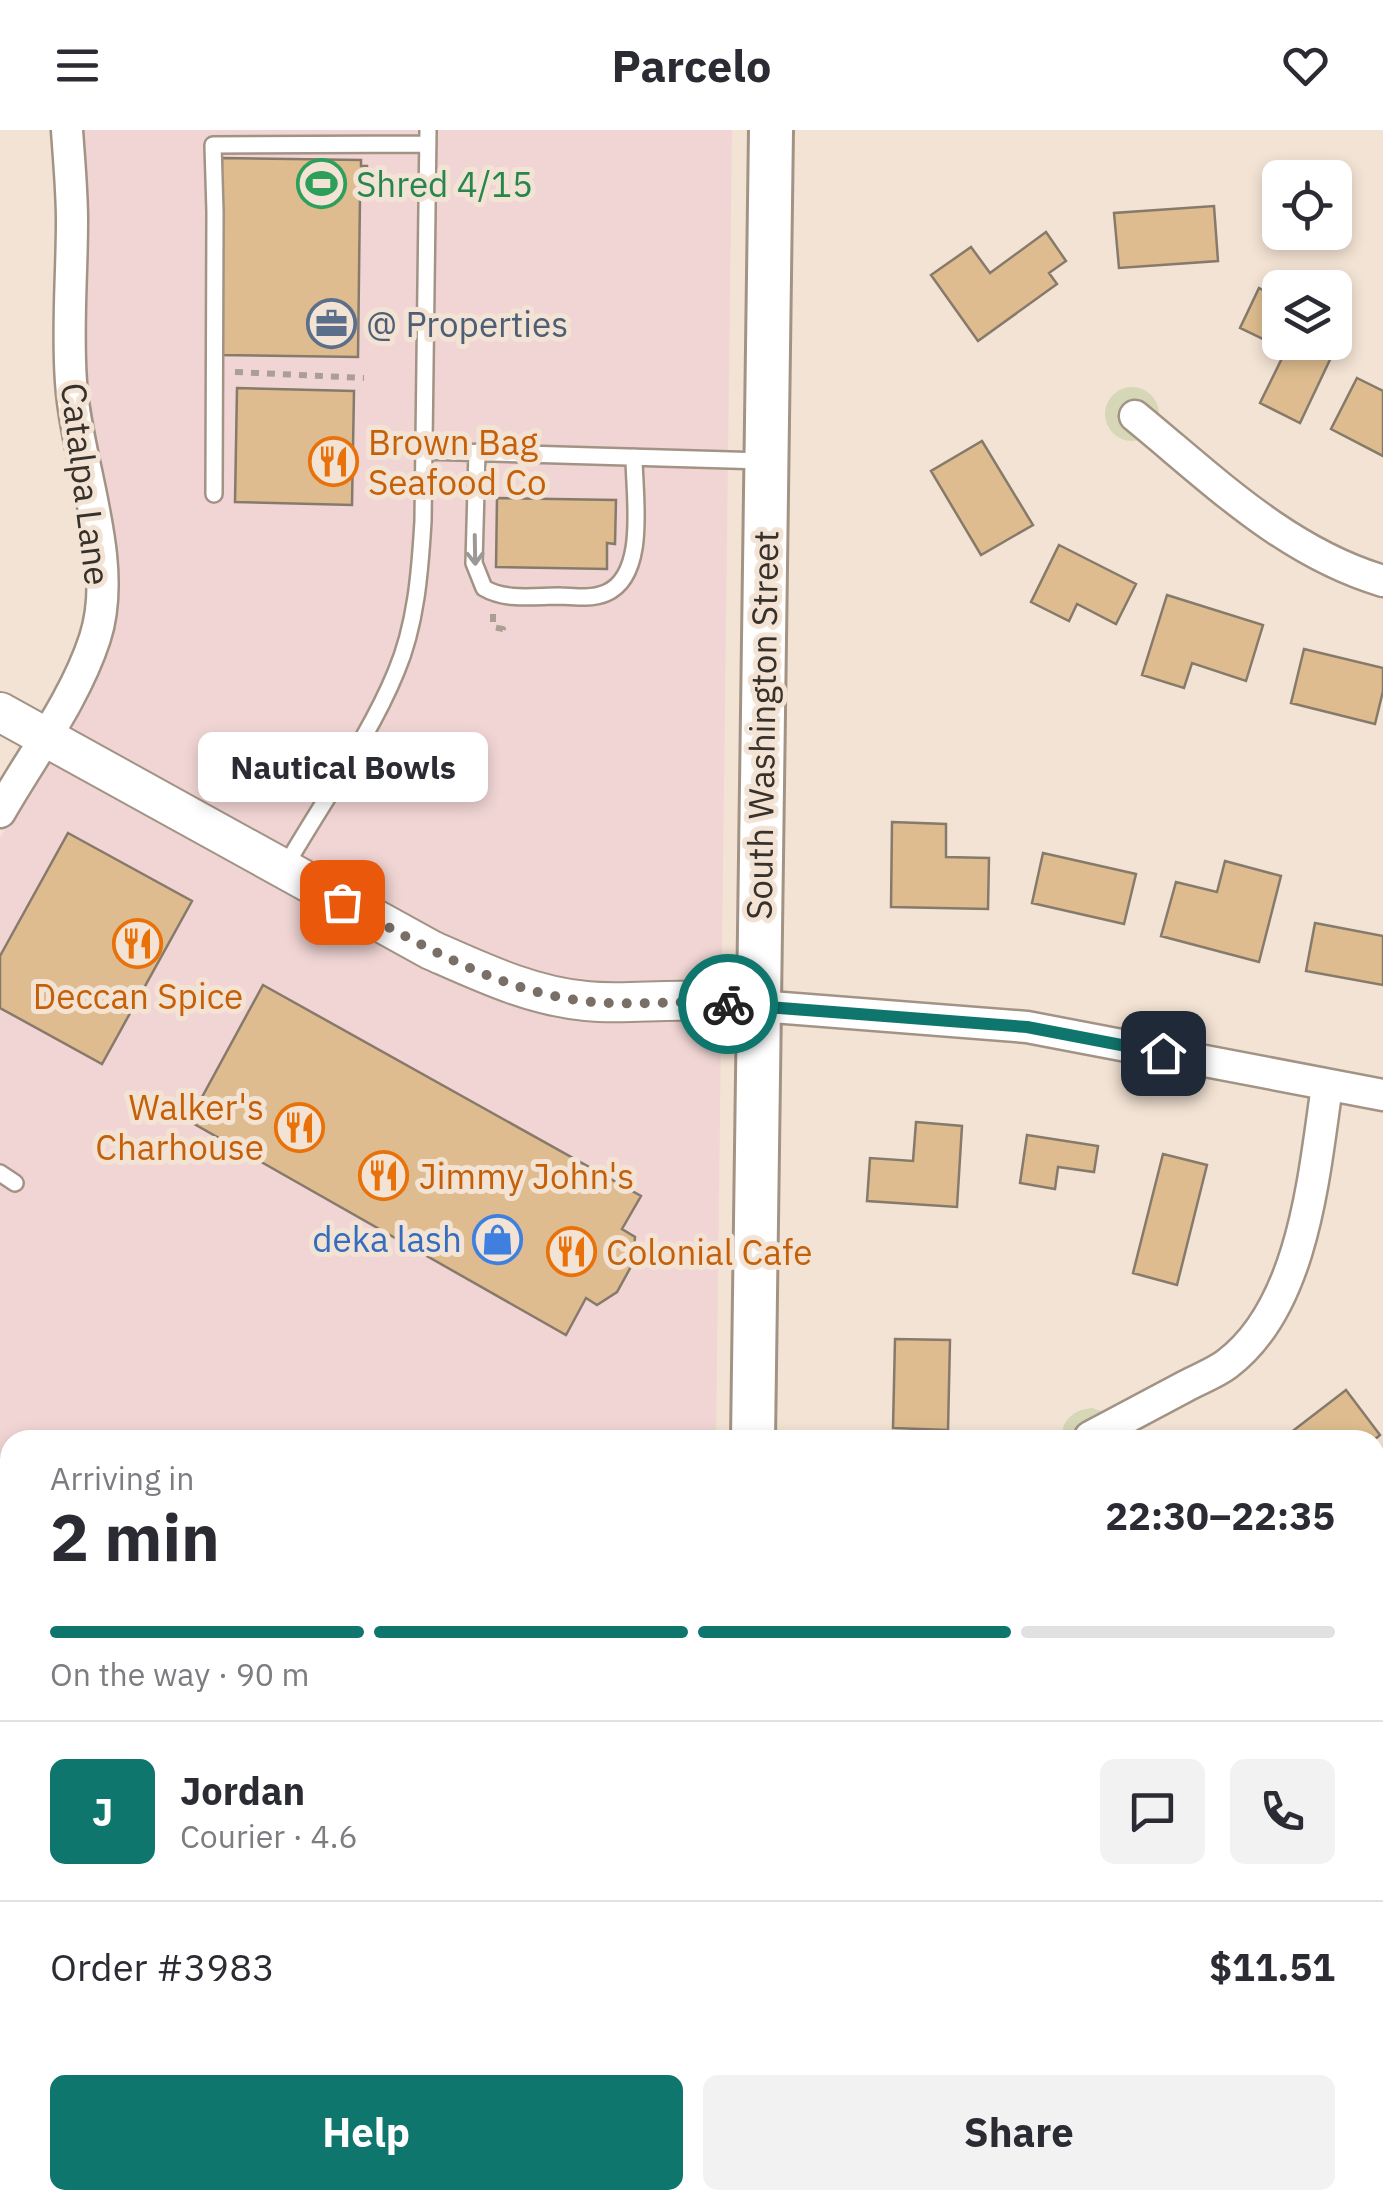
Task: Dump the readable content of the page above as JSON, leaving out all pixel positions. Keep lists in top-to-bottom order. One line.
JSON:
{"streets":{"main road":["South Washington Street"],"street":["Catalpa Lane"]},"places":{"sports":["Shred 4/15"],"office":["@ Properties"],"restaurant":["Brown Bag Seafood Co","Deccan Spice","Walker's Charhouse","Jimmy John's","Colonial Cafe"],"other":["Nautical Bowls"],"shop":["deka lash"]},"page":{"header":"Parcelo","bubble":"Nautical Bowls","heading":["2 min","Arriving in","22:30–22:35"],"panel":["Jordan","Courier · 4.6","Order #3983","$11.51"],"bar":"On the way · 90 m","round":"J","buttons":["Help","Share"]}}
